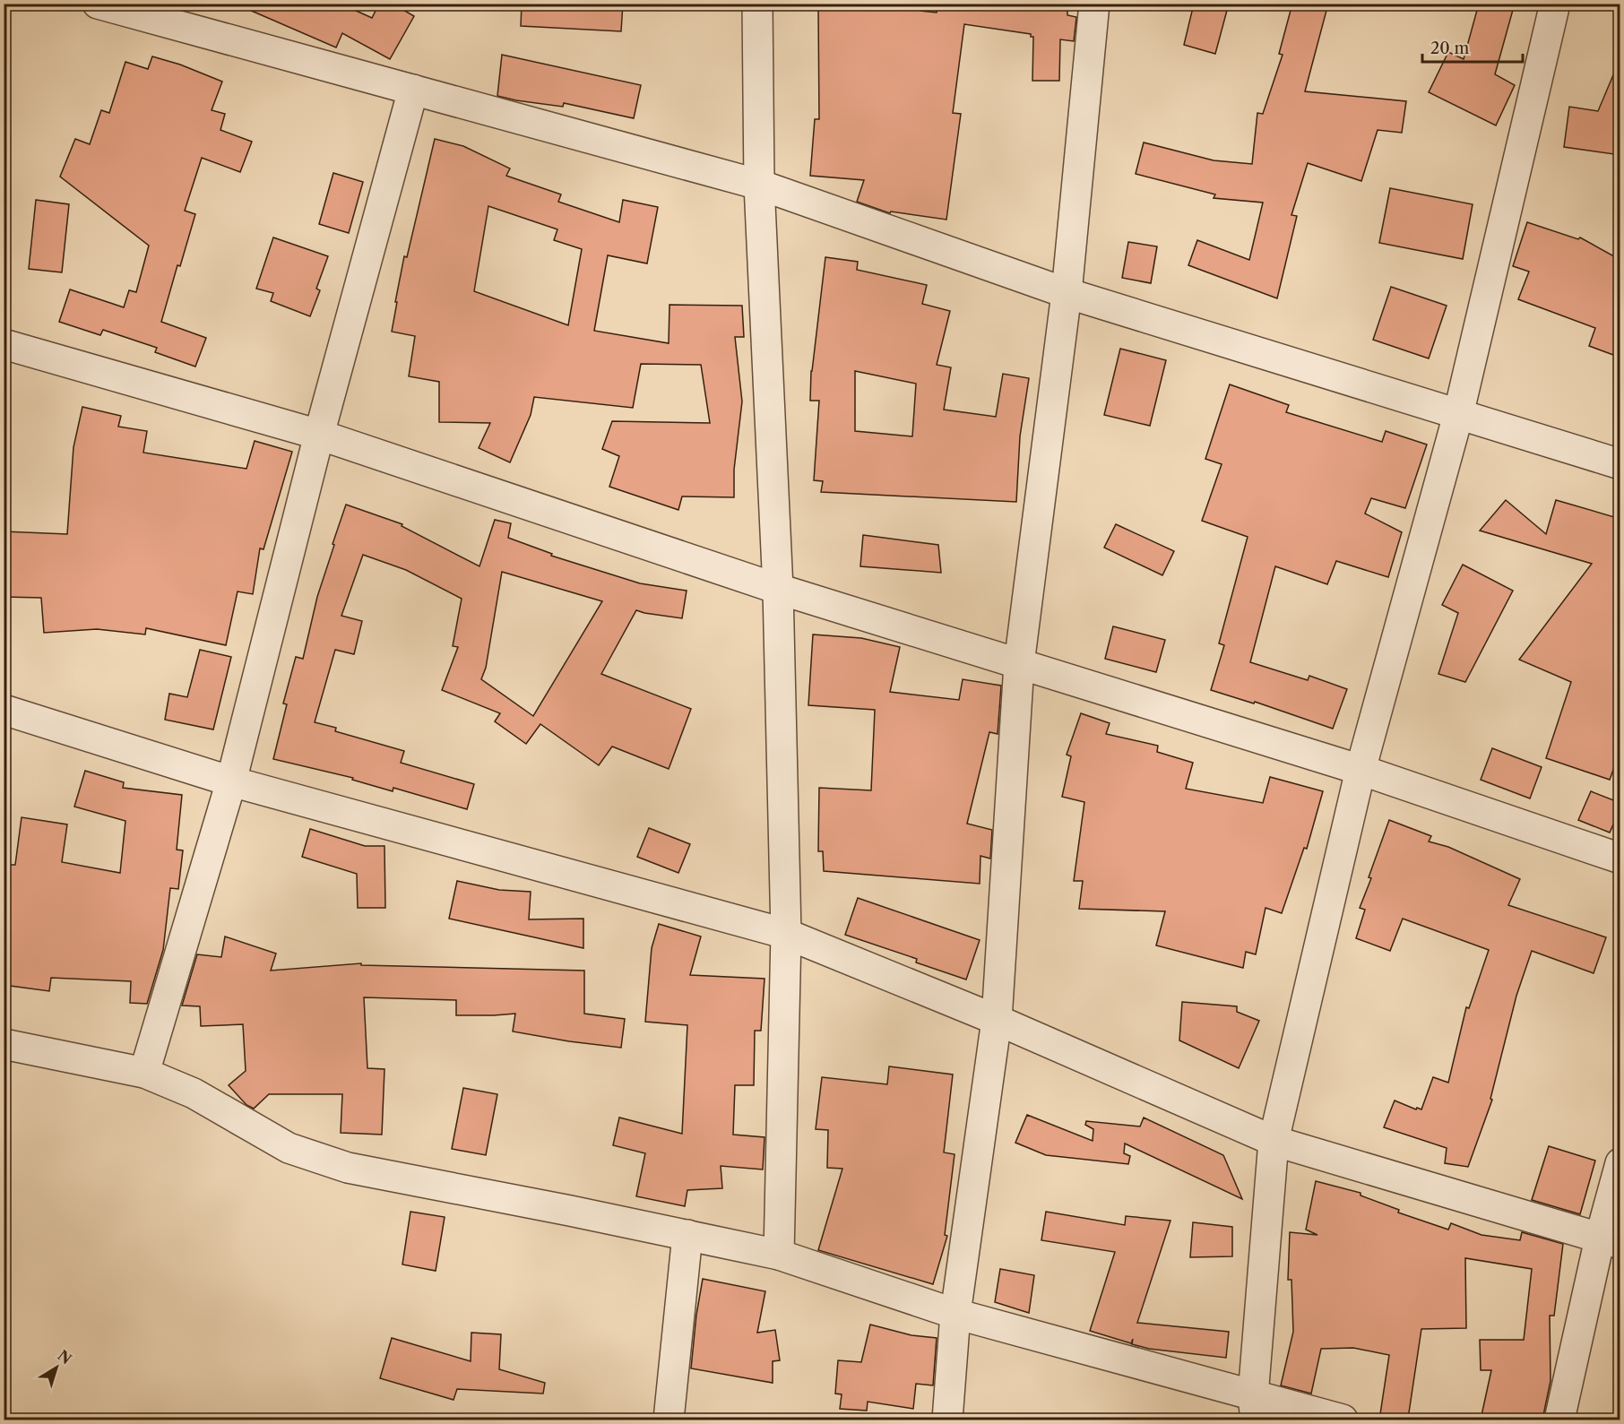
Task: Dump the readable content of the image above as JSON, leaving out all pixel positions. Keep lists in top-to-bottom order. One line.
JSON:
{"scale_bar":"20 m","north":"top right"}
